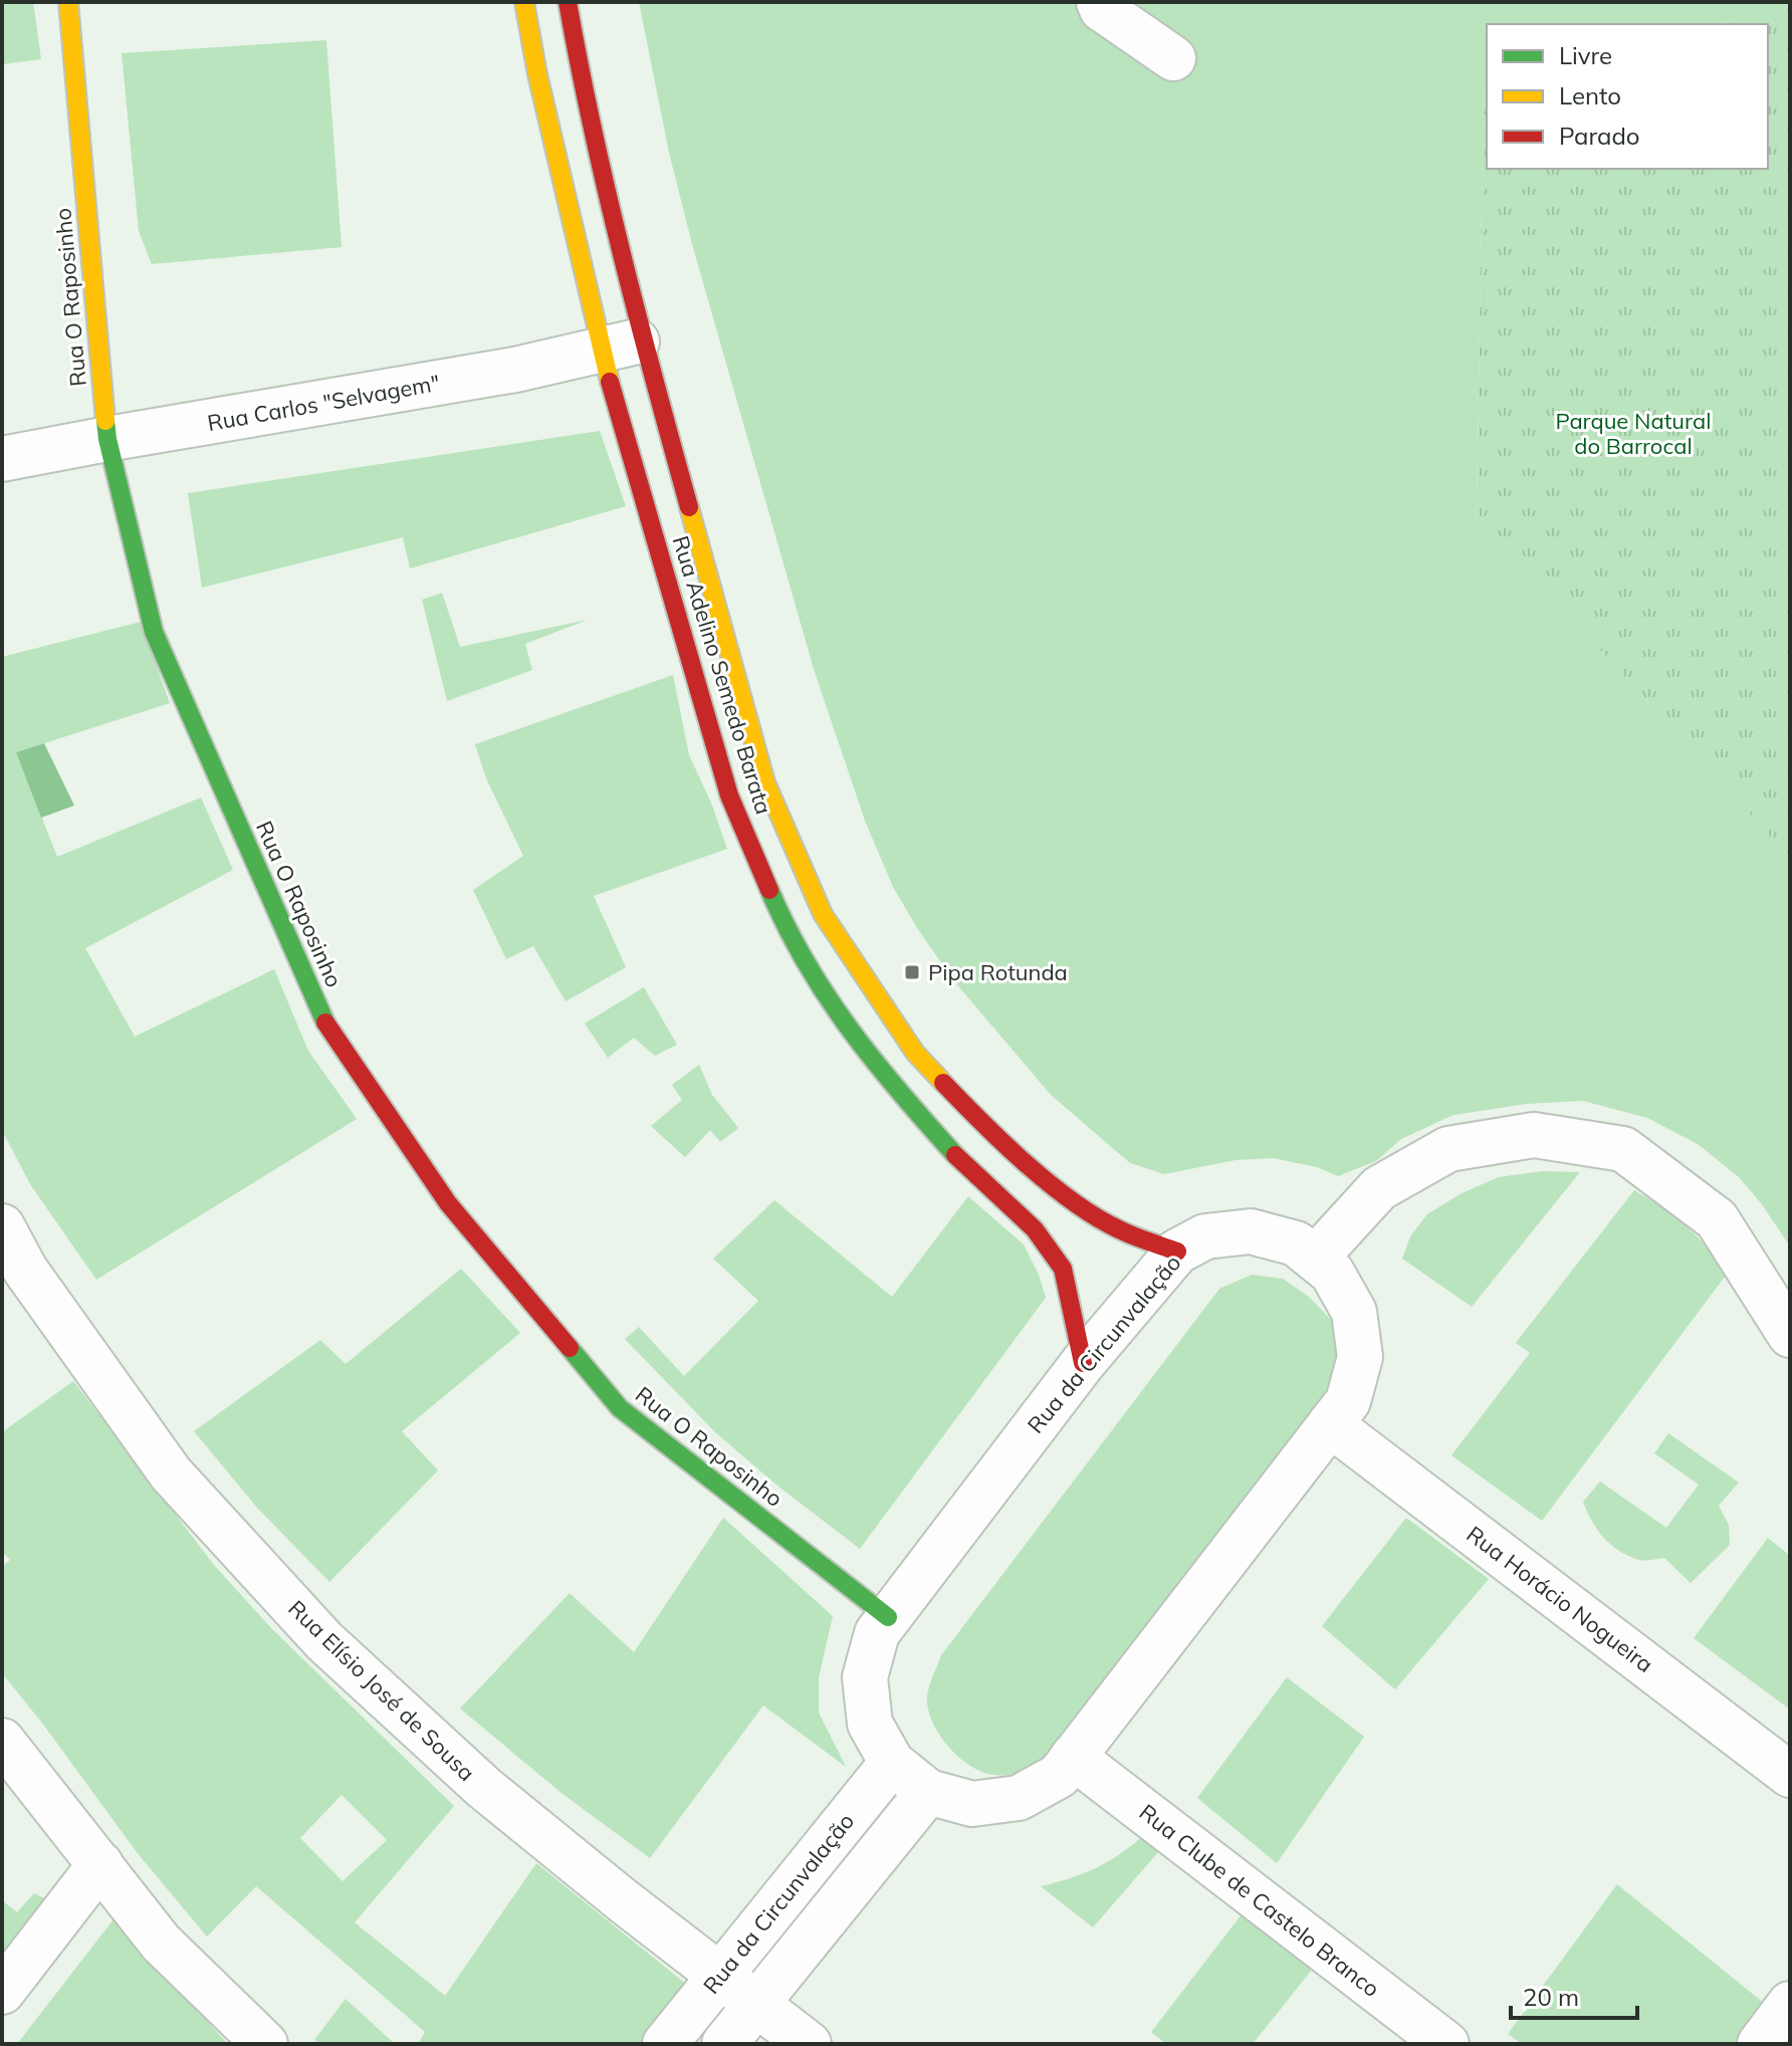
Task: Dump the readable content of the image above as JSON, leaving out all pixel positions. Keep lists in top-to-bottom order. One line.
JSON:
{"streets":{"main road":["Rua O Raposinho","Rua Adelino Semedo Barata"],"street":["Rua Carlos \"Selvagem\"","Rua da Circunvalação","Rua Horácio Nogueira","Rua Elísio José de Sousa","Rua Clube de Castelo Branco"]},"crossings":[["Rua O Raposinho","Rua Carlos \"Selvagem\""],["Rua O Raposinho","Rua da Circunvalação"],["Rua Carlos \"Selvagem\"","Rua Adelino Semedo Barata"],["Rua Adelino Semedo Barata","Rua da Circunvalação"],["Rua da Circunvalação","Rua Horácio Nogueira"],["Rua da Circunvalação","Rua Elísio José de Sousa"],["Rua da Circunvalação","Rua Clube de Castelo Branco"]],"parks":["Parque Natural do Barrocal"],"places":{"transit":["Pipa Rotunda"]},"legend":["Livre","Lento","Parado"],"scale_bar":"20 m"}
